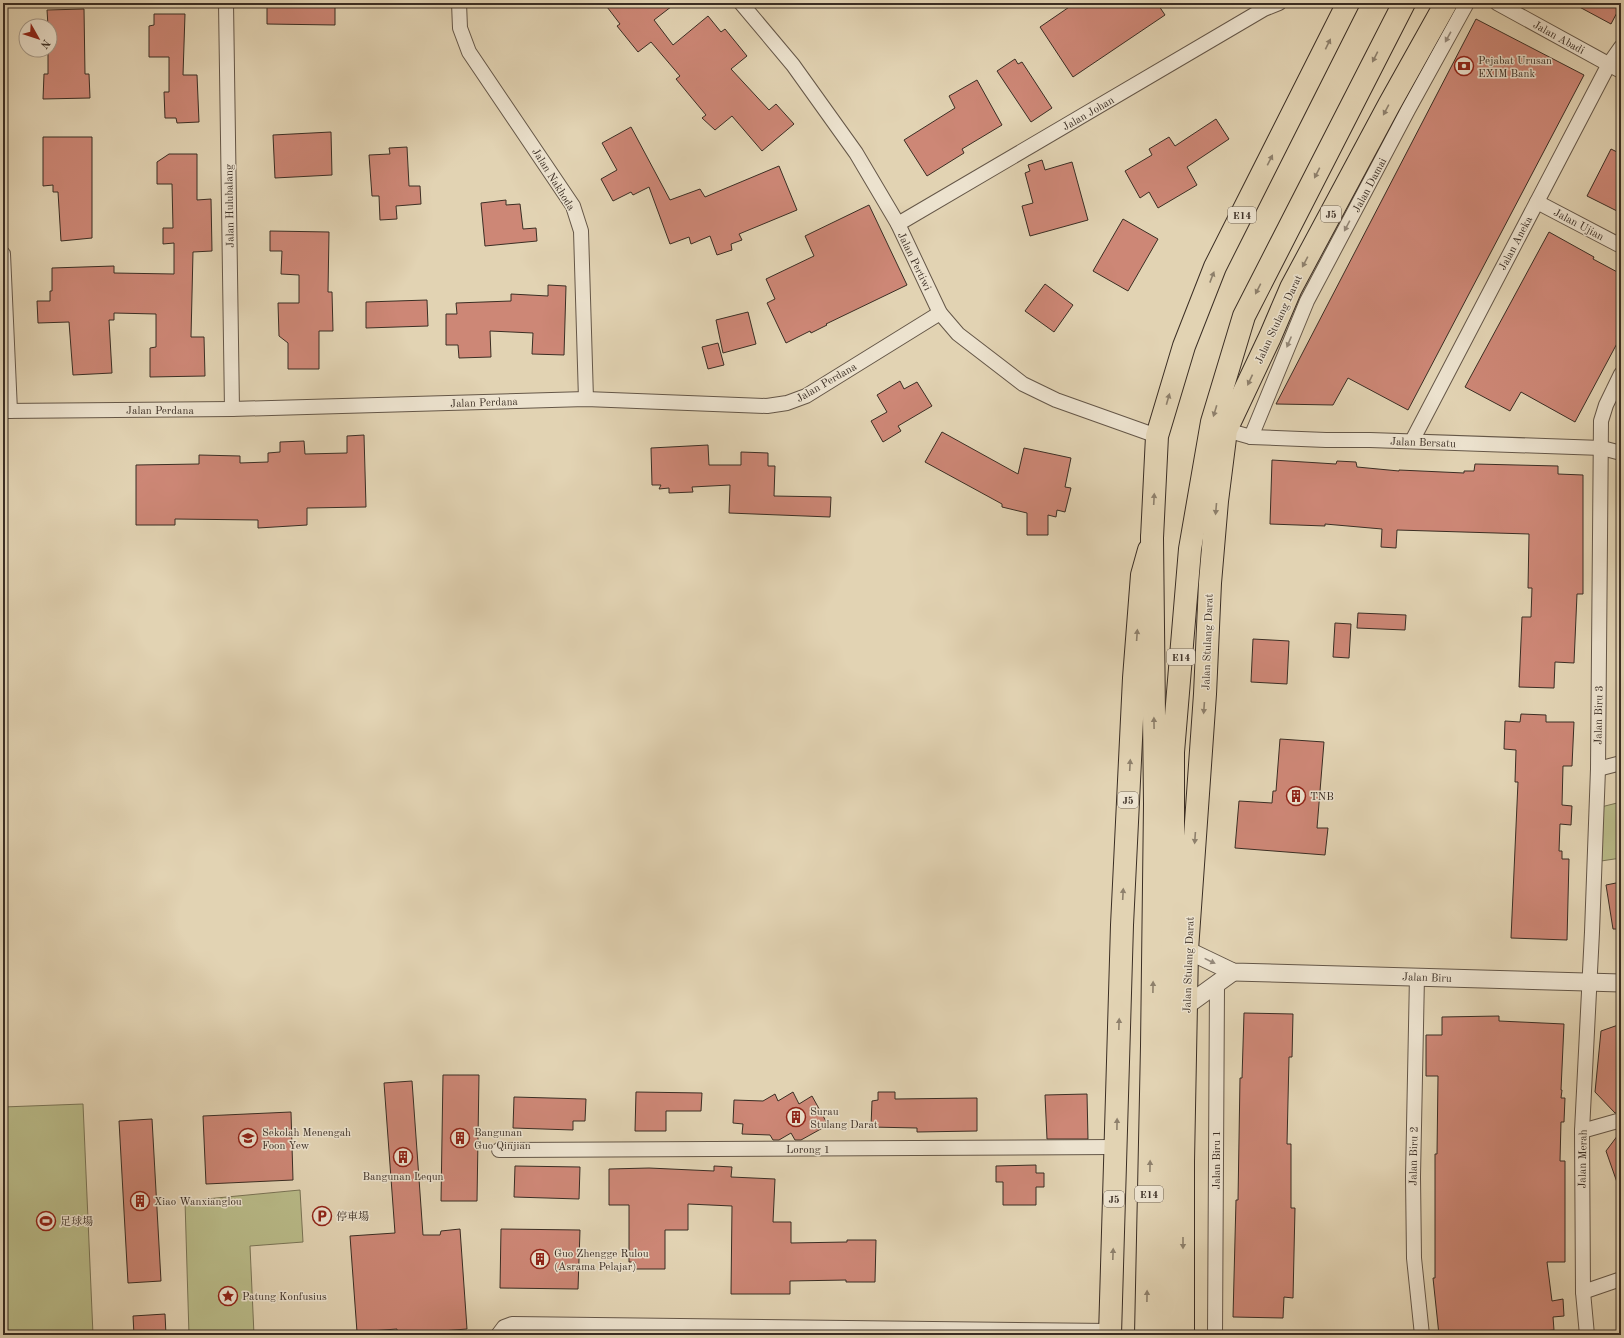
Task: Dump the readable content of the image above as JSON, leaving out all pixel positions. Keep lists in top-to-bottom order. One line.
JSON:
{"streets":{"main road":["J5","E14","Jalan Stulang Darat"],"street":["Jalan Abadi","Jalan Johan","Jalan Nakhoda","Jalan Damai","Jalan Hulubalang","Jalan Ujian","Jalan Aneka","Jalan Pertiwi","Jalan Perdana","Jalan Bersatu","Jalan Biru 3","Jalan Biru","Lorong 1","Jalan Biru 2","Jalan Merah","Jalan Biru 1"]},"crossings":[["Jalan Abadi","Jalan Aneka"],["Jalan Johan","Jalan Pertiwi"],["Jalan Nakhoda","Jalan Perdana"],["Jalan Damai","Jalan Bersatu"],["Jalan Hulubalang","Jalan Perdana"],["J5","E14"],["J5","Lorong 1"],["E14","Jalan Pertiwi"],["Jalan Ujian","Jalan Aneka"],["Jalan Aneka","Jalan Bersatu"],["Jalan Pertiwi","Jalan Perdana"],["Jalan Stulang Darat","Jalan Bersatu"],["Jalan Stulang Darat","Jalan Biru"],["Jalan Bersatu","Jalan Biru 3"],["Jalan Biru 3","Jalan Biru"],["Jalan Biru 3","Jalan Merah"],["Jalan Biru","Jalan Biru 2"],["Jalan Biru","Jalan Merah"]],"one_way":["Jalan Damai"],"places":{"bank":["Pejabat Urusan EXIM Bank"],"building":["TNB","Surau Stulang Darat","Bangunan Guo Qinjian","Bangunan Lequn","Xiao Wanxianglou","Guo Zhengge Rulou (Asrama Pelajar)"],"school or university":["Sekolah Menengah Foon Yew"],"parking":["停車場"],"sports":["足球場"],"place":["Patung Konfusius"]},"north":"bottom right"}
